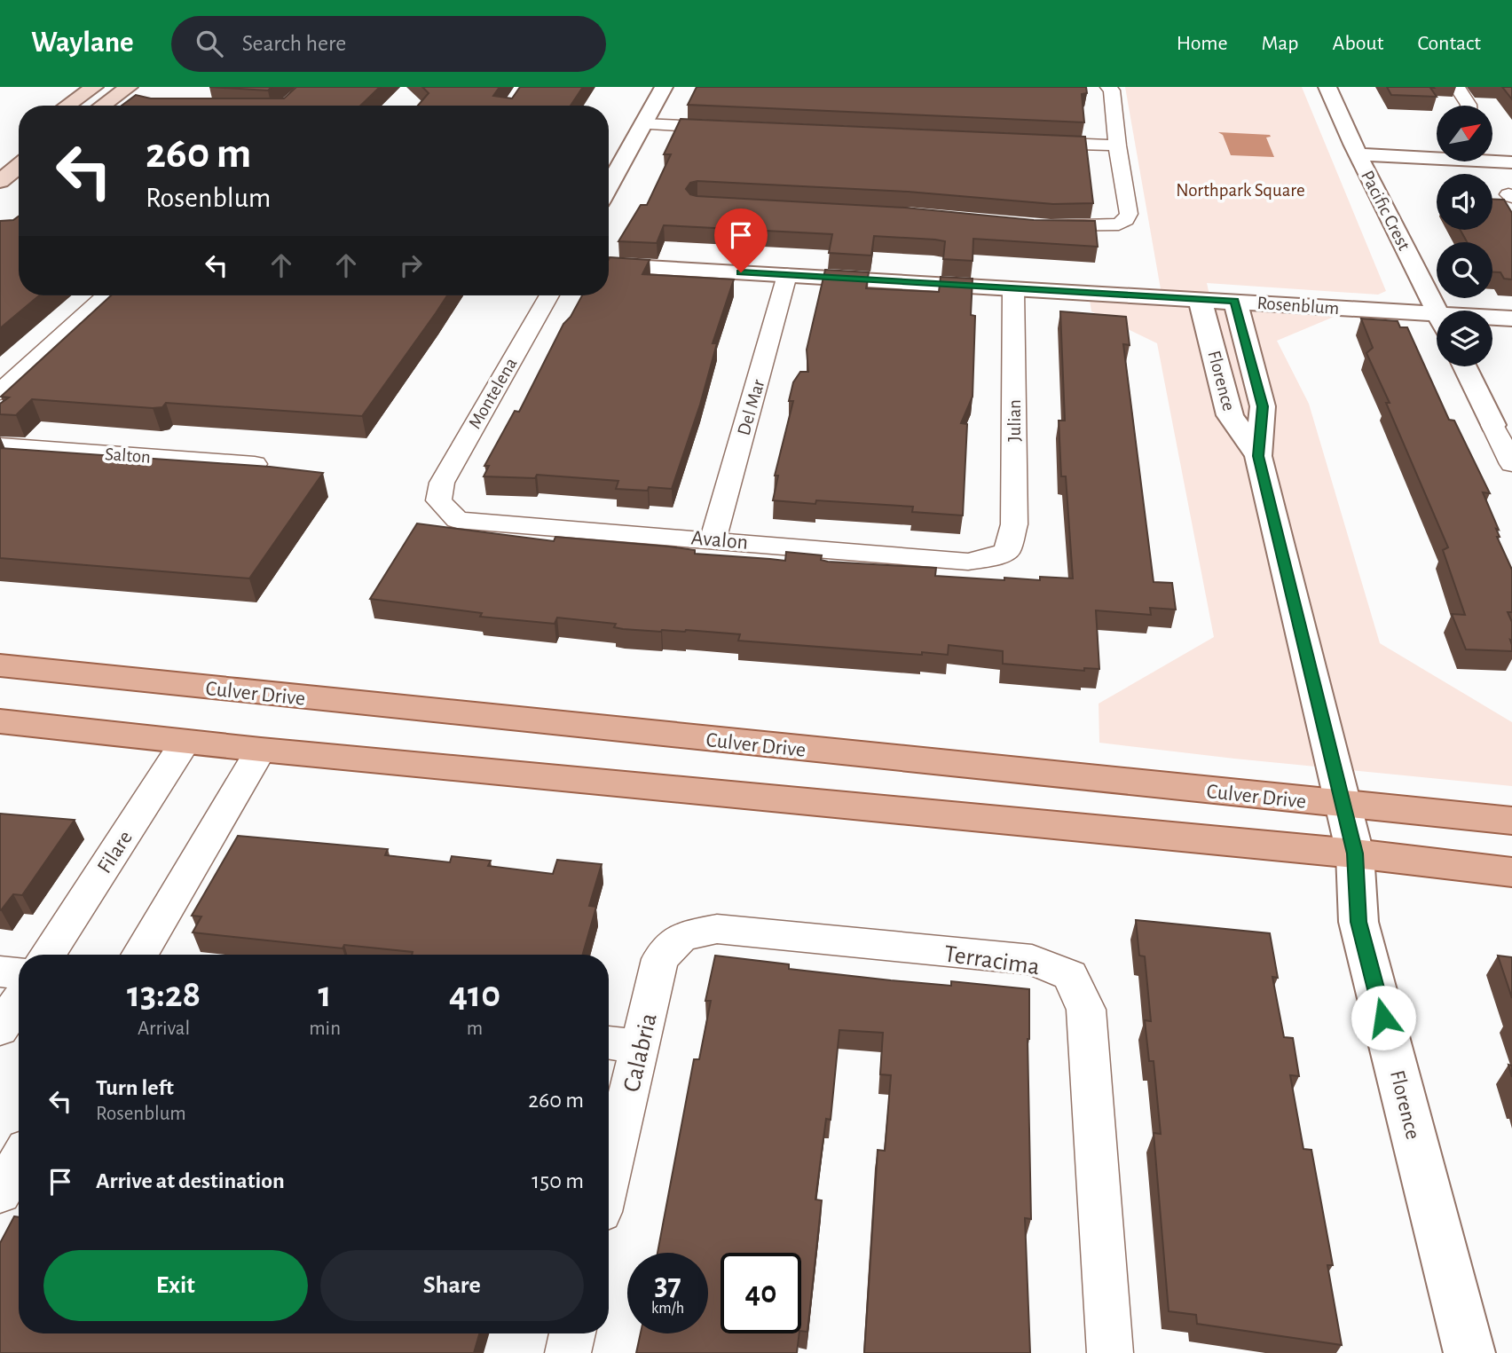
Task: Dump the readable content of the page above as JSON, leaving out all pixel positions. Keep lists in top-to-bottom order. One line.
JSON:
{"streets":{"main road":["Culver Drive"],"street":["Pacific Crest","Rosenblum","Florence","Montelena","Del Mar","Julian","Salton","Avalon","Filare","Terracima","Calabria"]},"crossings":[["Rosenblum","Florence"],["Rosenblum","Del Mar"],["Rosenblum","Julian"],["Florence","Culver Drive"],["Montelena","Avalon"],["Del Mar","Avalon"],["Julian","Avalon"],["Terracima","Calabria"]],"parks":["Northpark Square"],"north":"top right","page":{"header":"Waylane","search":"Search here","nav":["Home","Map","About","Contact"],"turn":["260 m","Rosenblum"],"eta":["13:28","Arrival","1","min","410","m"],"list":[{"name":"Turn left","note":"Rosenblum","value":"260 m"},{"name":"Arrive at destination","value":"150 m"}],"buttons":["Exit","Share"],"speed":"37 km/h","limit":"40"}}
